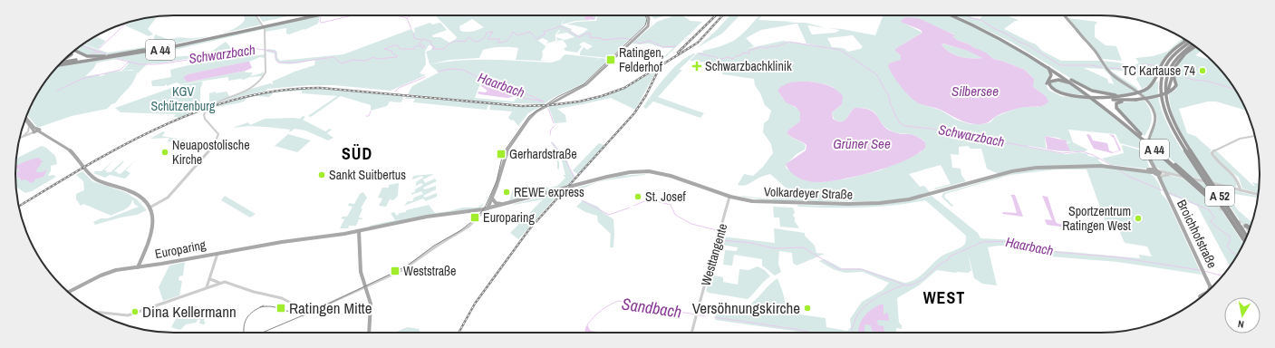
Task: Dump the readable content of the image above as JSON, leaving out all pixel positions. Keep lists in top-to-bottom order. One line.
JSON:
{"streets":{"highway":["A 44","A 52"],"main road":["Volkardeyer Straße","Broichhofstraße","Europaring"],"street":["Westtangente"]},"crossings":[["Volkardeyer Straße","Broichhofstraße"],["Volkardeyer Straße","Europaring"],["Volkardeyer Straße","Westtangente"]],"districts":["SÜD","WEST"],"water":["Schwarzbach","Haarbach","Silbersee","Grüner See","Sandbach"],"parks":["KGV Schützenburg"],"places":{"transit":["Ratingen, Felderhof","Gerhardstraße","Europaring","Weststraße","Ratingen Mitte"],"health":["Schwarzbachklinik"],"other":["TC Kartause 74","Neuapostolische Kirche","Sankt Suitbertus","REWE express","St. Josef","Sportzentrum Ratingen West","Versöhnungskirche","Dina Kellermann"]},"north":"bottom"}
